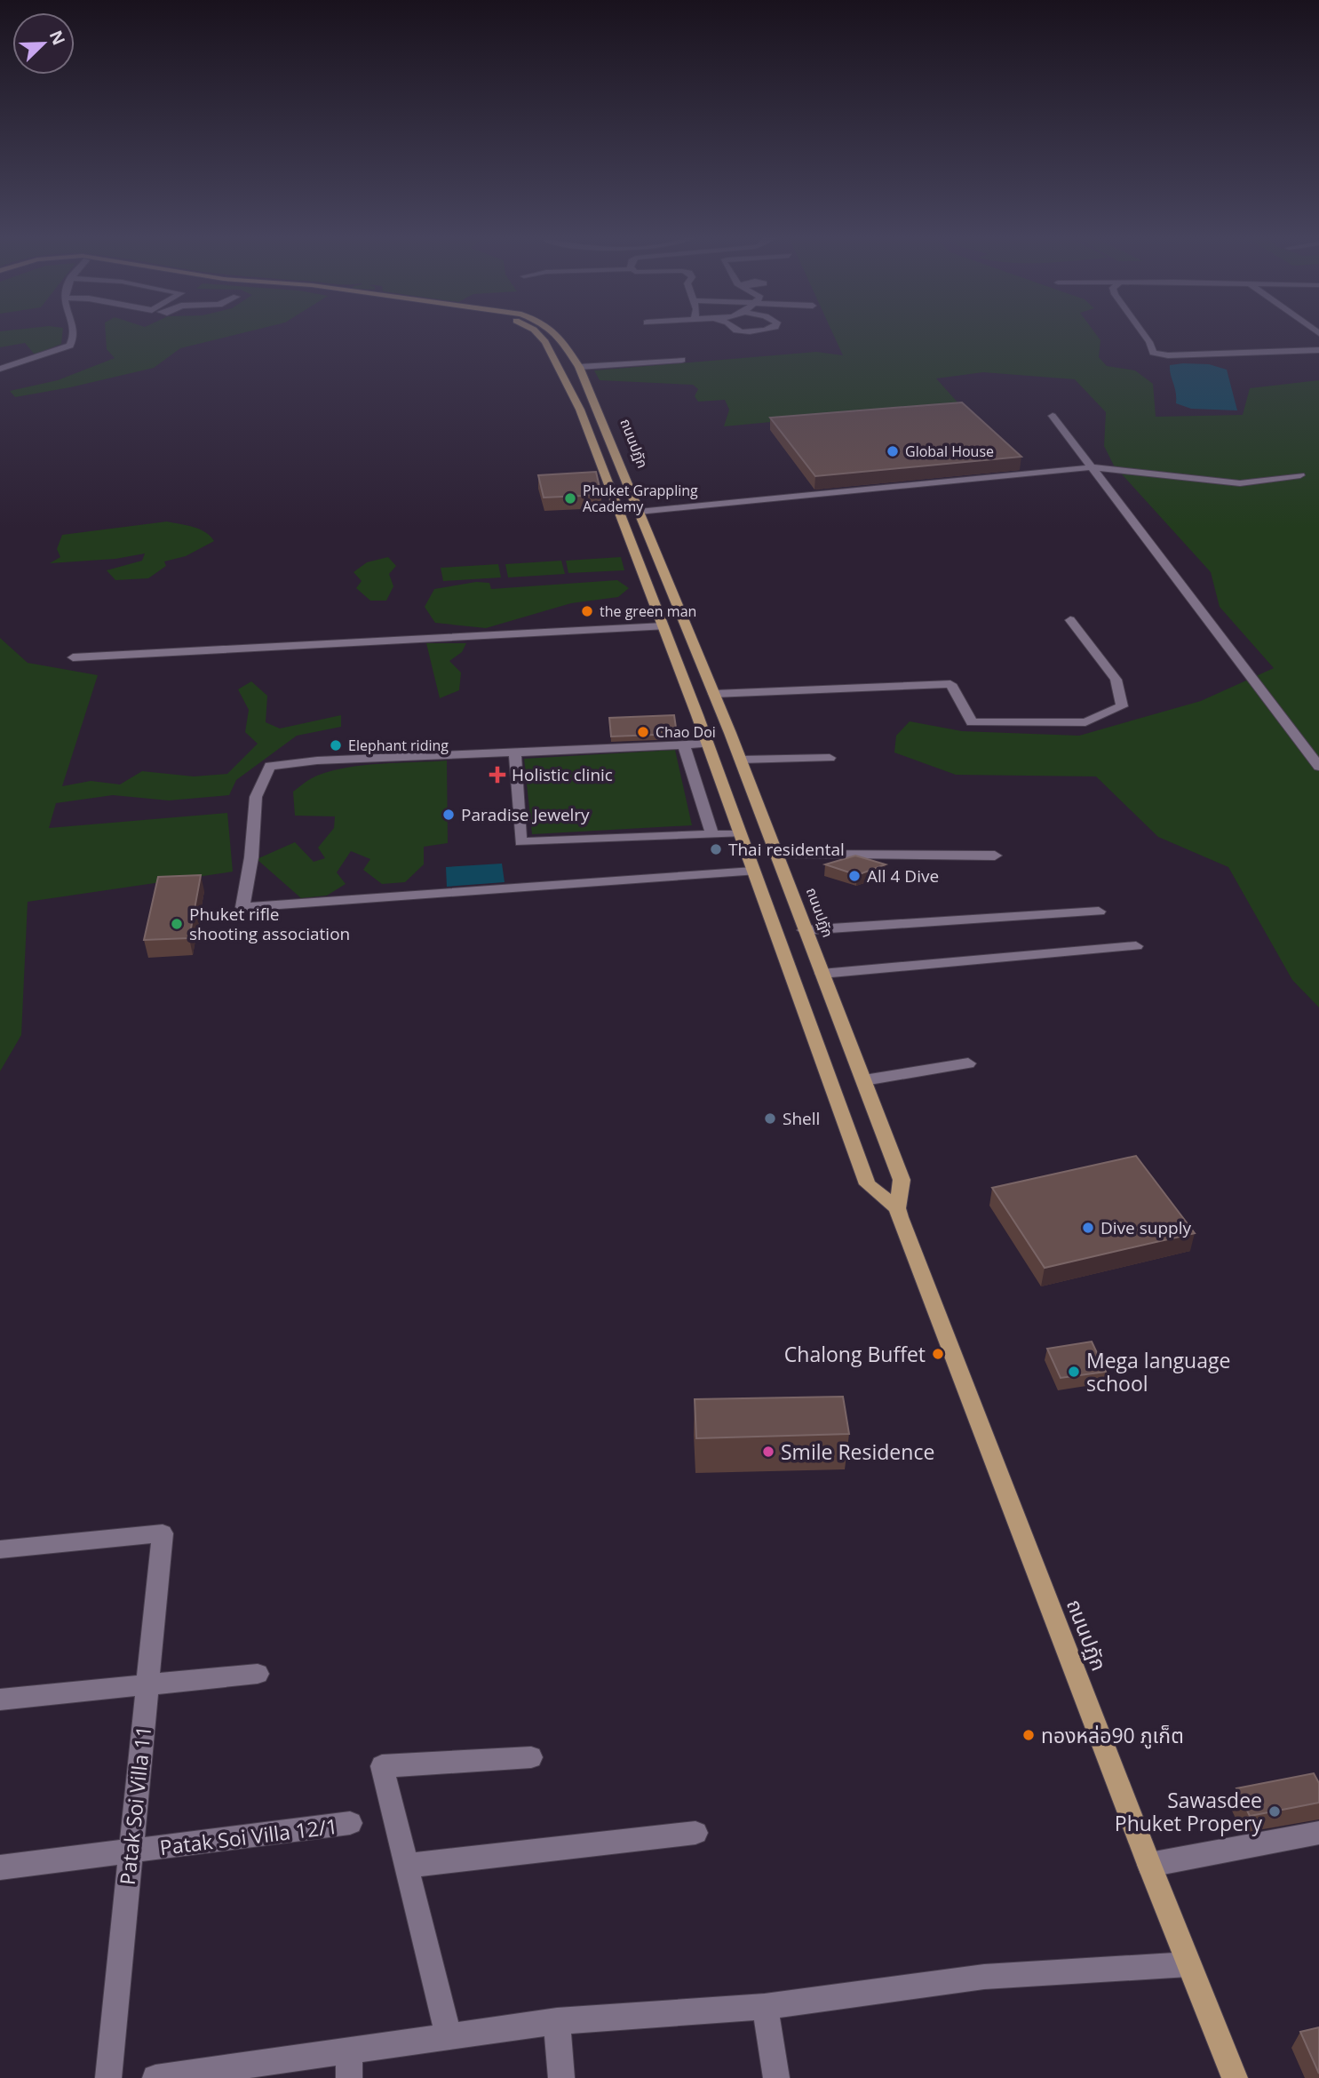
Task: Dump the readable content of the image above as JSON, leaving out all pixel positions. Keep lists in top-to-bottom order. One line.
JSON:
{"streets":{"main road":["ถนนปฏัก"],"street":["Patak Soi Villa 11","Patak Soi Villa 12/1"]},"crossings":[["Patak Soi Villa 11","Patak Soi Villa 12/1"]],"places":{"other":["Global House","Phuket Grappling Academy","the green man","Chao Doi","Elephant riding","Paradise Jewelry","Thai residental","All 4 Dive","Phuket rifle shooting association","Shell","Dive supply","Chalong Buffet","Mega language school","Smile Residence","ทองหล่อ90 ภูเก็ต","Sawasdee Phuket Propery"],"health":["Holistic clinic"]},"north":"top right"}
